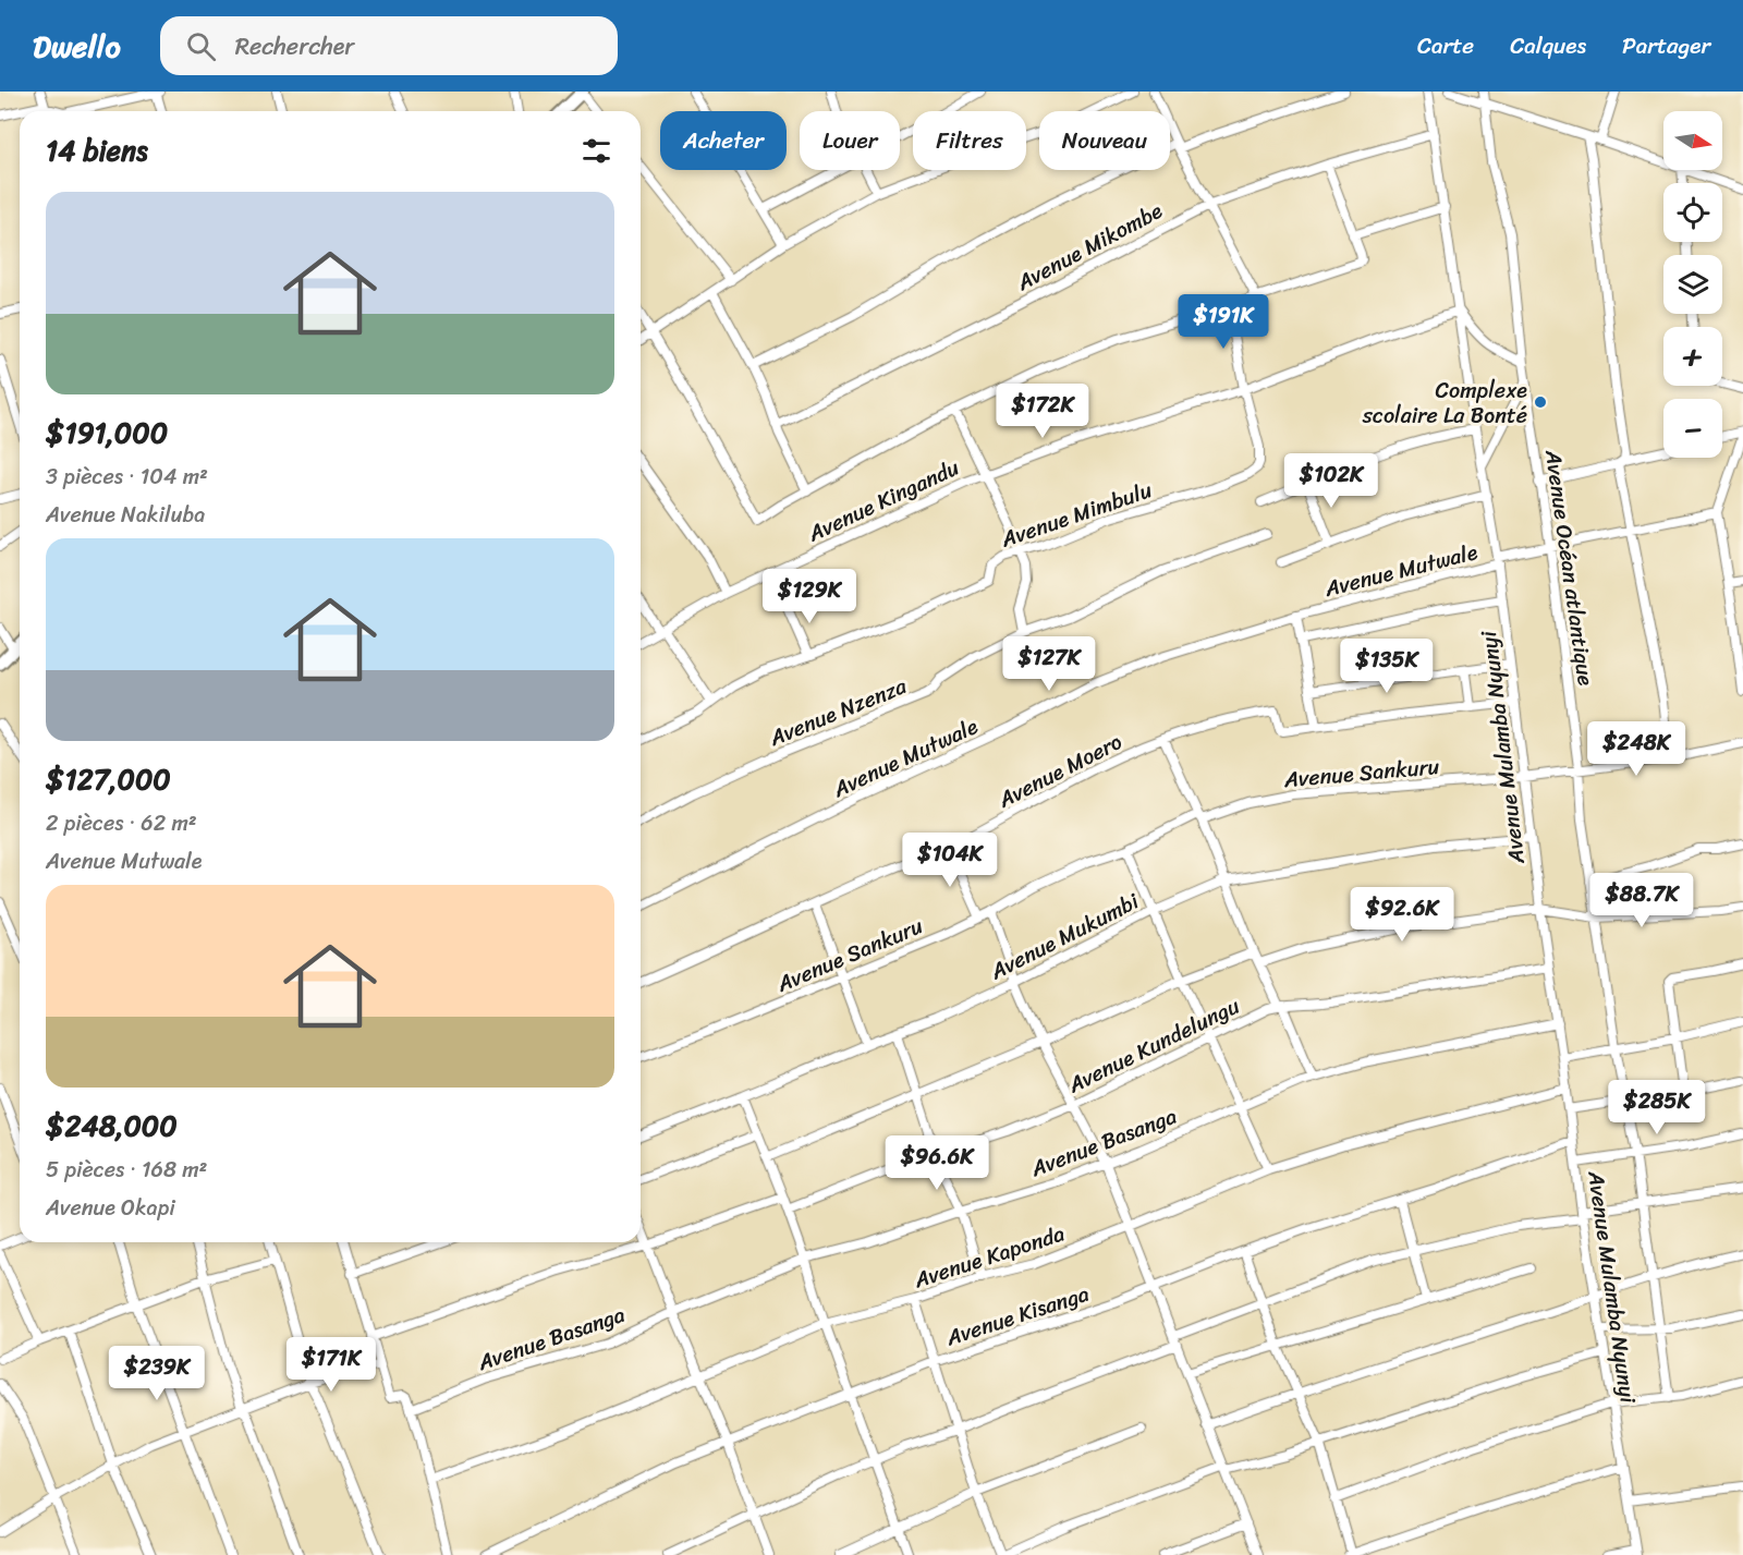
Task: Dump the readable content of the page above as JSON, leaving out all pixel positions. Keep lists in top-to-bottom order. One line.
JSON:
{"streets":{"street":["Avenue Mikombe","Avenue Kingandu","Avenue Mimbulu","Avenue Océan atlantique","Avenue Mutwale","Avenue Nzenza","Avenue Mulamba Nyunyi","Avenue Moero","Avenue Sankuru","Avenue Mukumbi","Avenue Kundelungu","Avenue Basanga","Avenue Kaponda","Avenue Kisanga"]},"crossings":[["Avenue Mikombe","Avenue Mulamba Nyunyi"],["Avenue Kingandu","Avenue Mimbulu"],["Avenue Kingandu","Avenue Mulamba Nyunyi"],["Avenue Océan atlantique","Avenue Mutwale"],["Avenue Océan atlantique","Avenue Sankuru"],["Avenue Mutwale","Avenue Mulamba Nyunyi"],["Avenue Mulamba Nyunyi","Avenue Moero"],["Avenue Mulamba Nyunyi","Avenue Sankuru"],["Avenue Mulamba Nyunyi","Avenue Mukumbi"],["Avenue Mulamba Nyunyi","Avenue Kundelungu"],["Avenue Mulamba Nyunyi","Avenue Basanga"],["Avenue Mulamba Nyunyi","Avenue Kaponda"],["Avenue Mulamba Nyunyi","Avenue Kisanga"]],"places":["Complexe scolaire La Bonté"],"north":"right","page":{"header":"Dwello","search":"Rechercher","nav":["Carte","Calques","Partager"],"map_buttons":["+","−"],"chip":["Acheter","Louer","Filtres","Nouveau"],"heading":"14 biens","list":[{"name":"$191,000","note":"3 pièces · 104 m² · Avenue Nakiluba"},{"name":"$127,000","note":"2 pièces · 62 m² · Avenue Mutwale"},{"name":"$248,000","note":"5 pièces · 168 m² · Avenue Okapi"}],"price":["$191K","$172K","$102K","$129K","$127K","$135K","$248K","$104K","$88.7K","$92.6K","$285K","$96.6K","$171K","$239K"]}}
